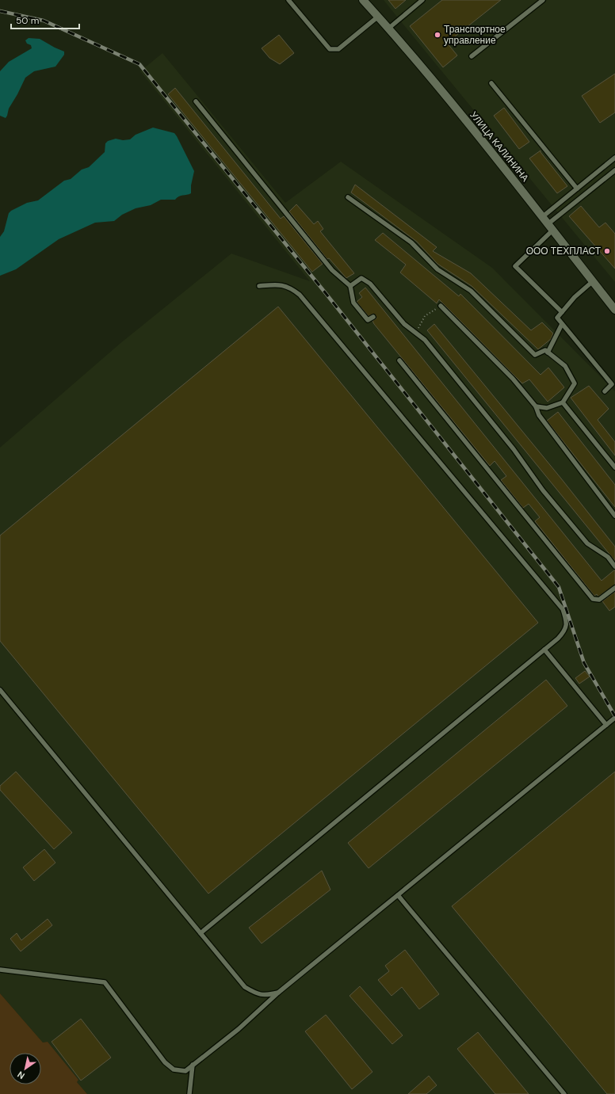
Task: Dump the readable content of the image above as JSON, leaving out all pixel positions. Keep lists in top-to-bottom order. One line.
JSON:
{"streets":{"street":["УЛИЦА КАЛИНИНА"]},"places":["Транспортное управление","ООО ТЕХПЛАСТ"],"scale_bar":"50 m","north":"bottom left"}
